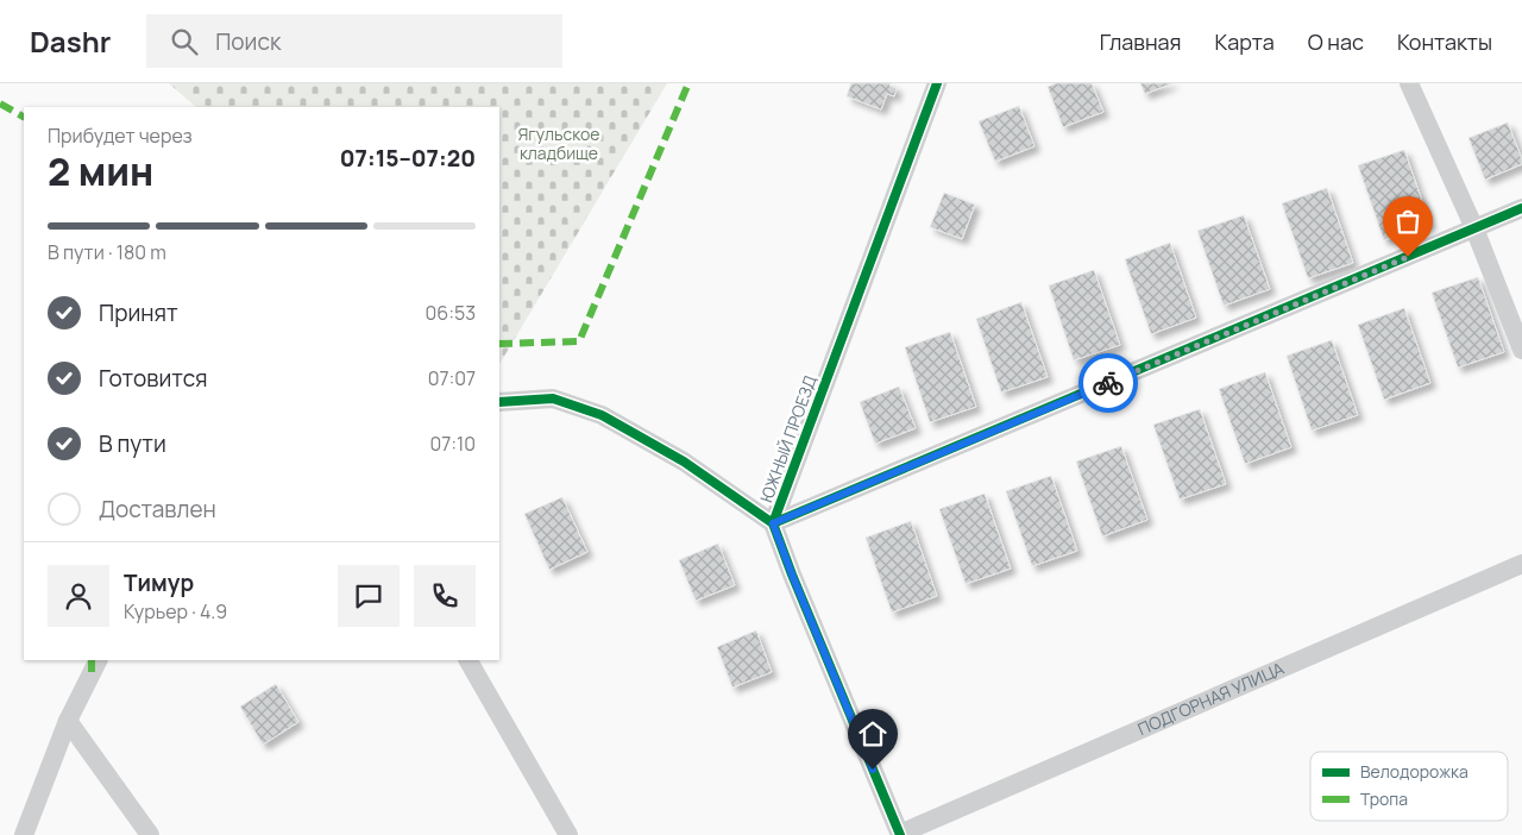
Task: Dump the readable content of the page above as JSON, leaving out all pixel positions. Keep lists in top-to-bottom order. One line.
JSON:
{"streets":{"street":["ЮЖНЫЙ ПРОЕЗД","ПОДГОРНАЯ УЛИЦА"]},"crossings":[["ЮЖНЫЙ ПРОЕЗД","ПОДГОРНАЯ УЛИЦА"]],"parks":["Ягульское кладбище"],"legend":["Велодорожка","Тропа"],"page":{"header":"Dashr","search":"Поиск","nav":["Главная","Карта","О нас","Контакты"],"heading":["2 мин","Прибудет через","07:15–07:20"],"panel":["Тимур","Курьер · 4.9"],"bar":"В пути · 180 m","list":[["Принят","06:53"],["Готовится","07:07"],["В пути","07:10"],"Доставлен"]}}
